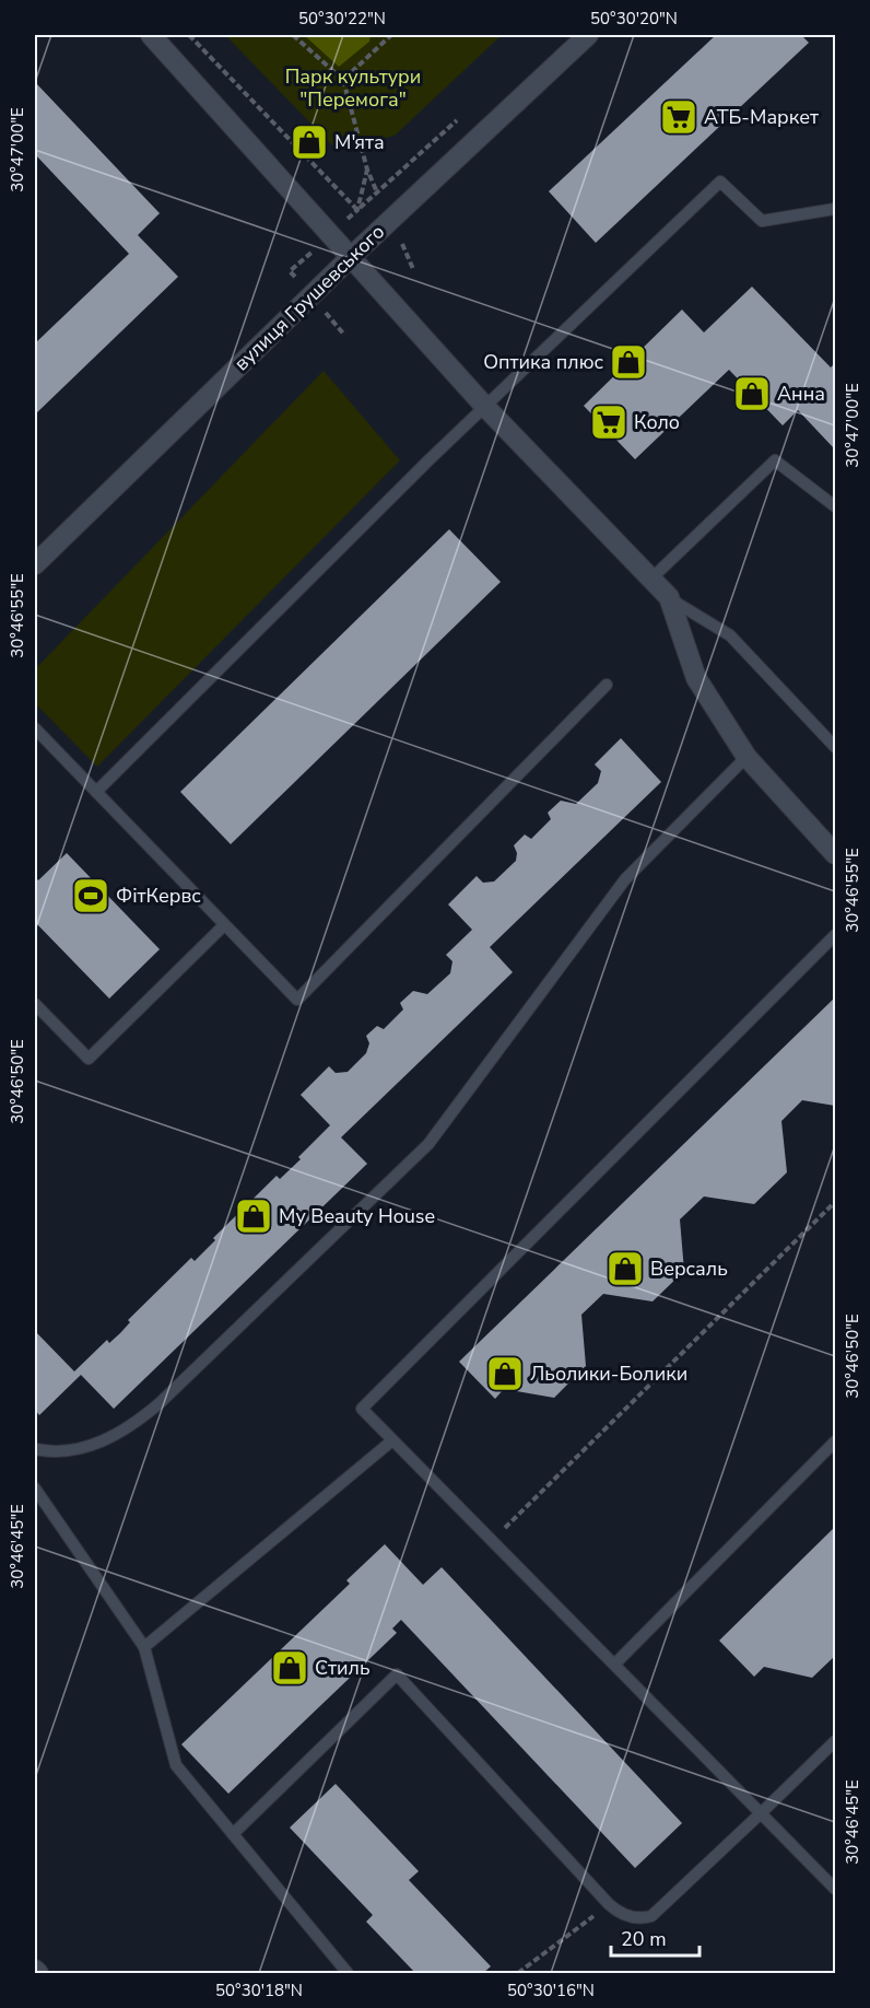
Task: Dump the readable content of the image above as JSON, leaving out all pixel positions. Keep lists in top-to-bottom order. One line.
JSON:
{"streets":{"street":["вулиця Грушевського"]},"parks":["Парк культури \"Перемога\""],"places":{"supermarket":["АТБ-Маркет","Коло"],"shop":["М'ята","Оптика плюс","Анна","My Beauty House","Версаль","Льолики-Болики","Стиль"],"sports":["ФітКервс"]},"scale_bar":"20 m","coordinates":["50°30'22\"N","50°30'20\"N","30°47'00\"E","30°46'55\"E","30°46'50\"E","30°46'45\"E","50°30'18\"N","50°30'16\"N"]}
